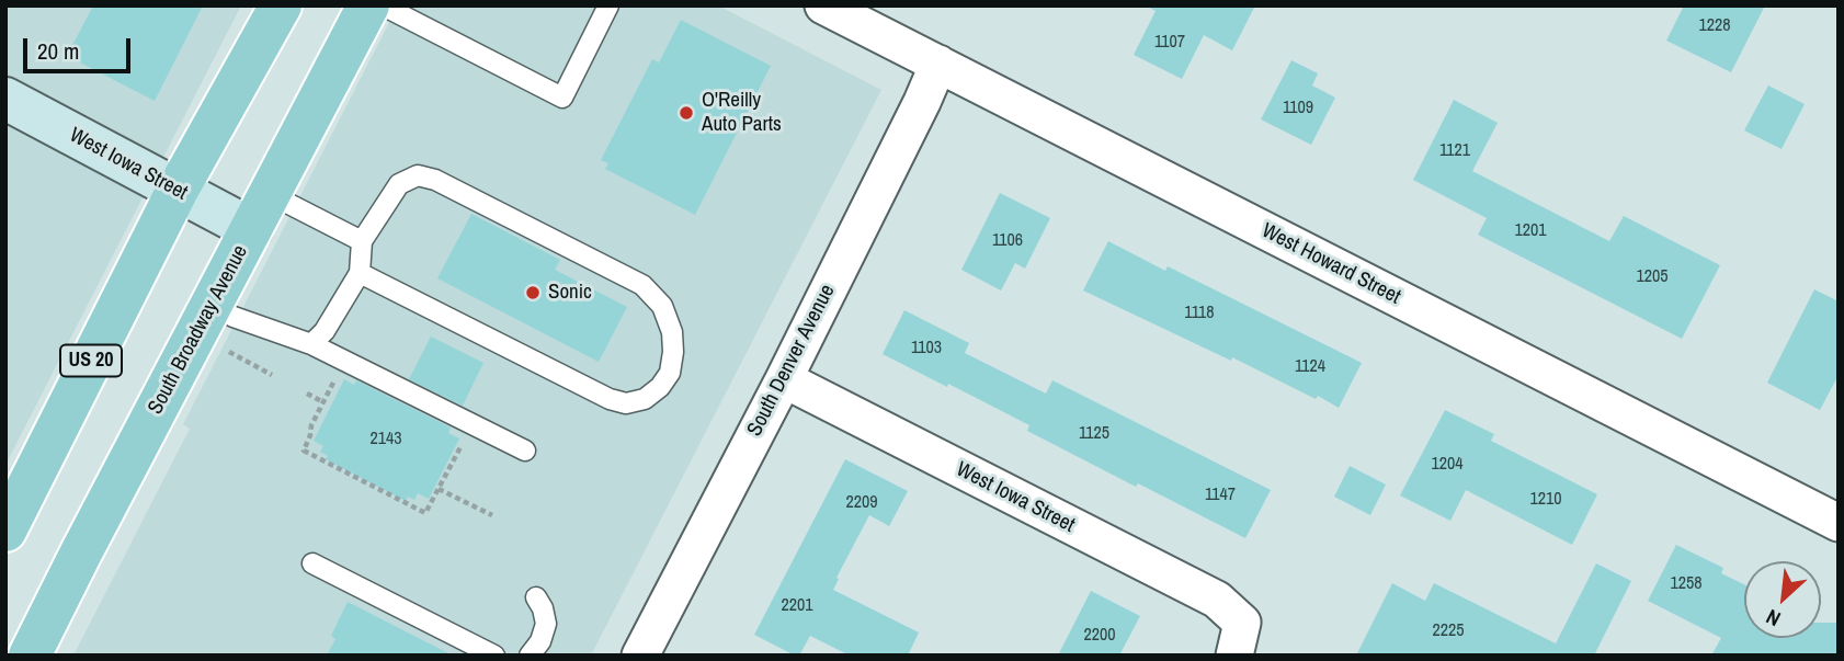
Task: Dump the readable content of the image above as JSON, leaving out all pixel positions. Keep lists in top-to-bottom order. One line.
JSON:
{"streets":{"main road":["South Broadway Avenue","US 20"],"street":["West Iowa Street","West Howard Street","South Denver Avenue"]},"crossings":[["West Iowa Street","South Broadway Avenue"],["West Iowa Street","US 20"],["West Iowa Street","South Denver Avenue"],["West Howard Street","South Denver Avenue"]],"places":["O'Reilly Auto Parts","Sonic"],"house_numbers":["1228","1107","1109","1121","1201","1106","1205","1118","1103","1124","1125","2143","1204","1147","1210","2209","1258","2201","2225","2200"],"scale_bar":"20 m","north":"bottom left"}
